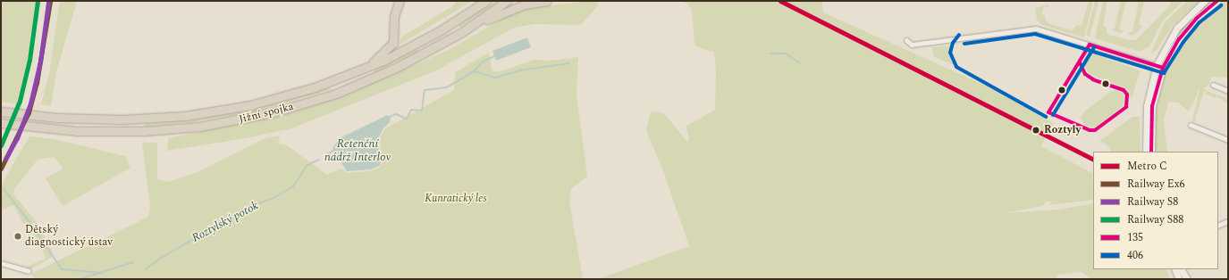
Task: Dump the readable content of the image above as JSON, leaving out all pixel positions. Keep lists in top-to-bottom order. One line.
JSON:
{"streets":{"highway":["Jižní spojka"]},"water":["Retenční nádrž Interlov","Roztylský potok"],"parks":["Kunratický les"],"places":["Roztyly","Dětský diagnostický ústav"],"lines":["metro line C","rail line Ex6","rail line S88","transit line 135","rail line S8","transit line 406"],"legend":["Metro C","Railway Ex6","Railway S8","Railway S88","135","406"]}
